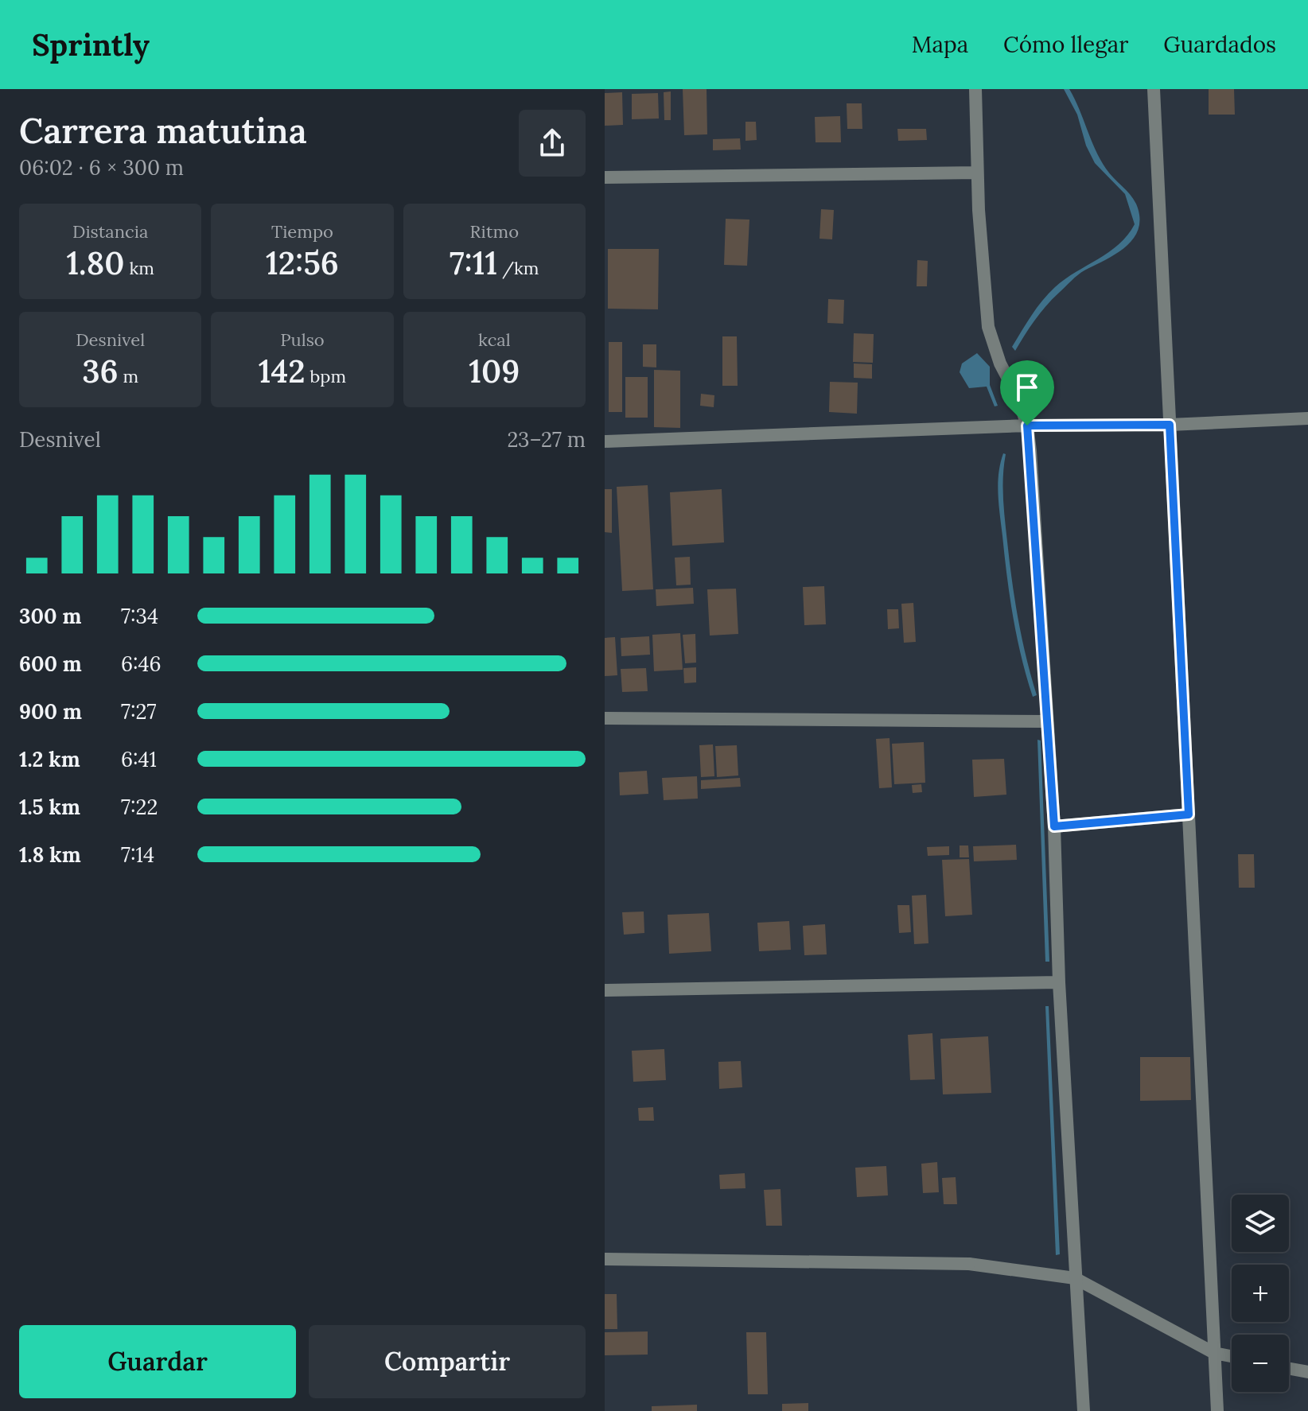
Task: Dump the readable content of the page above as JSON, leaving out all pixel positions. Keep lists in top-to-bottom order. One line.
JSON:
{"page":{"header":"Sprintly","nav":["Mapa","Cómo llegar","Guardados"],"heading":["Carrera matutina","06:02 · 6 × 300 m"],"stats":[["Distancia","1.80 km"],["Tiempo","12:56"],["Ritmo","7:11 /km"],["Desnivel","36 m"],["Pulso","142 bpm"],["kcal","109"]],"chart":["Desnivel","23–27 m"],"list":[{"name":"300 m","note":"7:34"},{"name":"600 m","note":"6:46"},{"name":"900 m","note":"7:27"},{"name":"1.2 km","note":"6:41"},{"name":"1.5 km","note":"7:22"},{"name":"1.8 km","note":"7:14"}],"map_buttons":["+","−"],"buttons":["Guardar","Compartir"]}}
